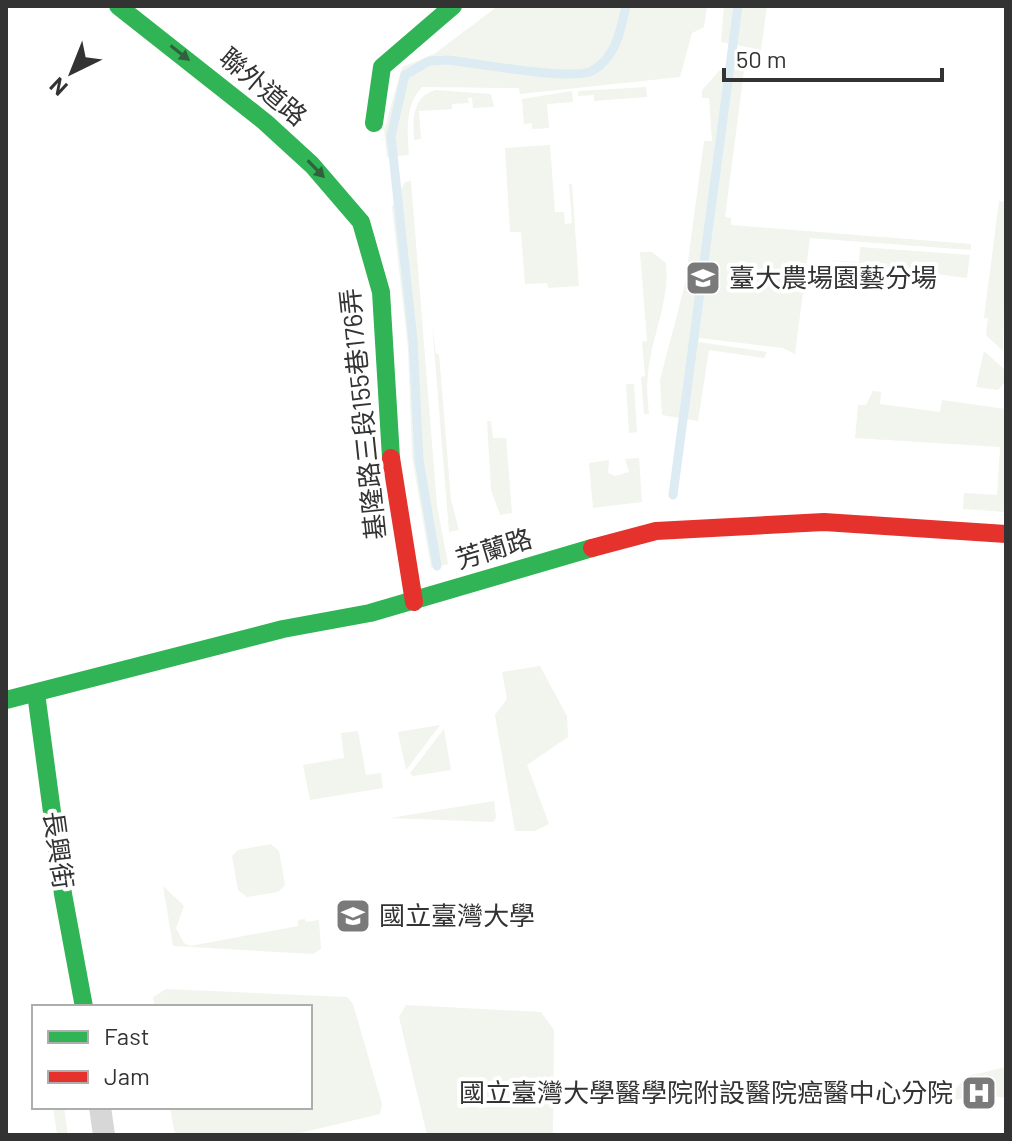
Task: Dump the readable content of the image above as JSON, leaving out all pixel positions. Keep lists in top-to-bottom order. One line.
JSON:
{"streets":{"street":["聯外道路","基隆路三段155巷176弄","芳蘭路","長興街"]},"crossings":[["聯外道路","基隆路三段155巷176弄"],["基隆路三段155巷176弄","芳蘭路"],["芳蘭路","長興街"]],"one_way":["聯外道路"],"places":{"school or university":["臺大農場園藝分場","國立臺灣大學"],"hospital":["國立臺灣大學醫學院附設醫院癌醫中心分院"]},"legend":["Fast","Jam"],"scale_bar":"50 m","north":"bottom left"}
